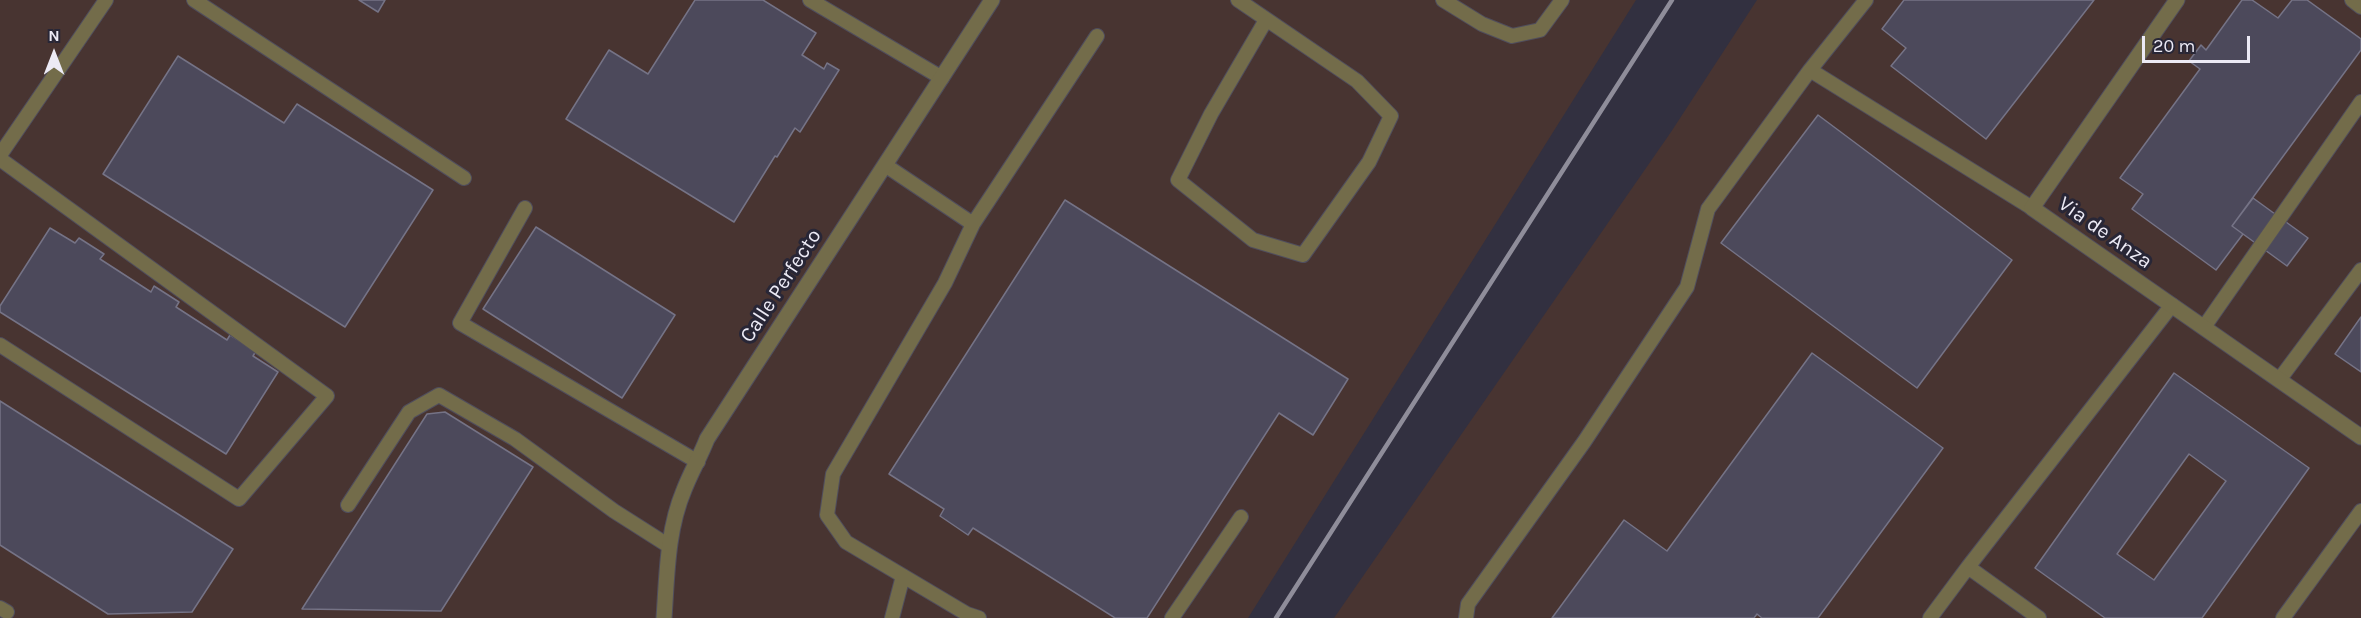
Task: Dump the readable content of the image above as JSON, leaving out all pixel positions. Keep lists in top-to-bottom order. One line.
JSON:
{"streets":{"street":["Via de Anza","Calle Perfecto"]},"scale_bar":"20 m","north":"top"}
